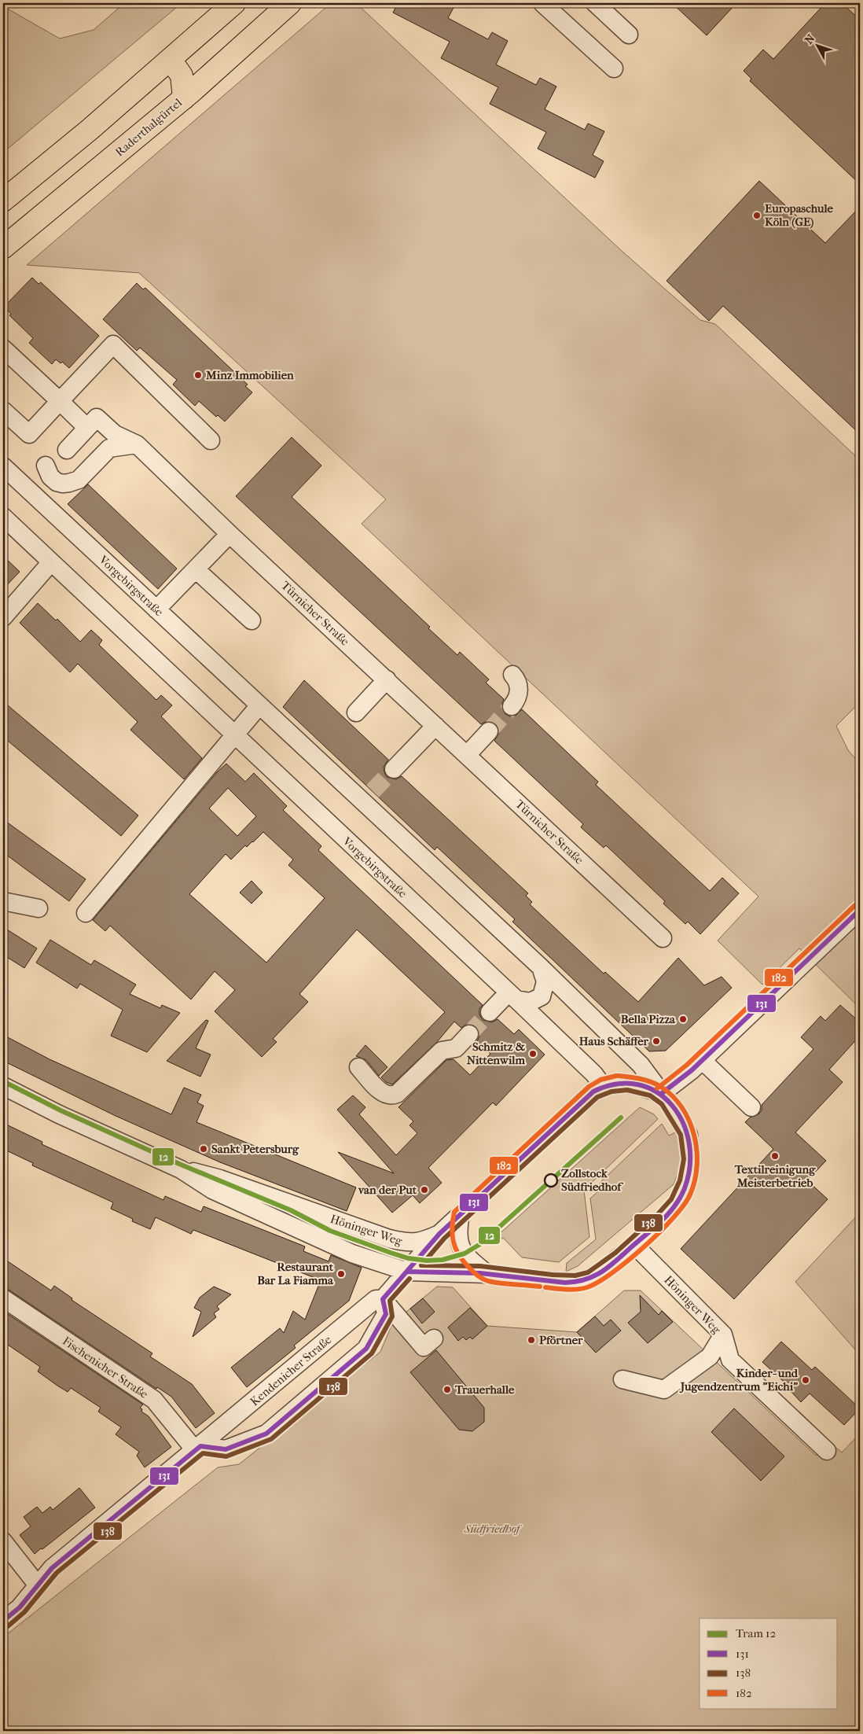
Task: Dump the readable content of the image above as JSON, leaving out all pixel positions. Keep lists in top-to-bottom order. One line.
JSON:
{"streets":{"main road":["Raderthalgürtel"],"street":["Vorgebirgstraße","Türnicher Straße","Höninger Weg","Fischenicher Straße","Kendenicher Straße"]},"crossings":[["Vorgebirgstraße","Höninger Weg"],["Vorgebirgstraße","Kendenicher Straße"],["Höninger Weg","Kendenicher Straße"],["Fischenicher Straße","Kendenicher Straße"]],"parks":["Südfriedhof"],"places":["Europaschule Köln (GE)","Minz Immobilien","Bella Pizza","Haus Schäffer","Schmitz & Nittenwilm","Sankt Petersburg","Textilreinigung Meisterbetrieb","Zollstock Südfriedhof","van der Put","Restaurant Bar La Fiamma","Pförtner","Kinder- und Jugendzentrum \"Eichi\"","Trauerhalle"],"lines":["transit line 182","transit line 131","tram line 12","transit line 138"],"legend":["Tram 12","131","138","182"],"north":"top left"}
